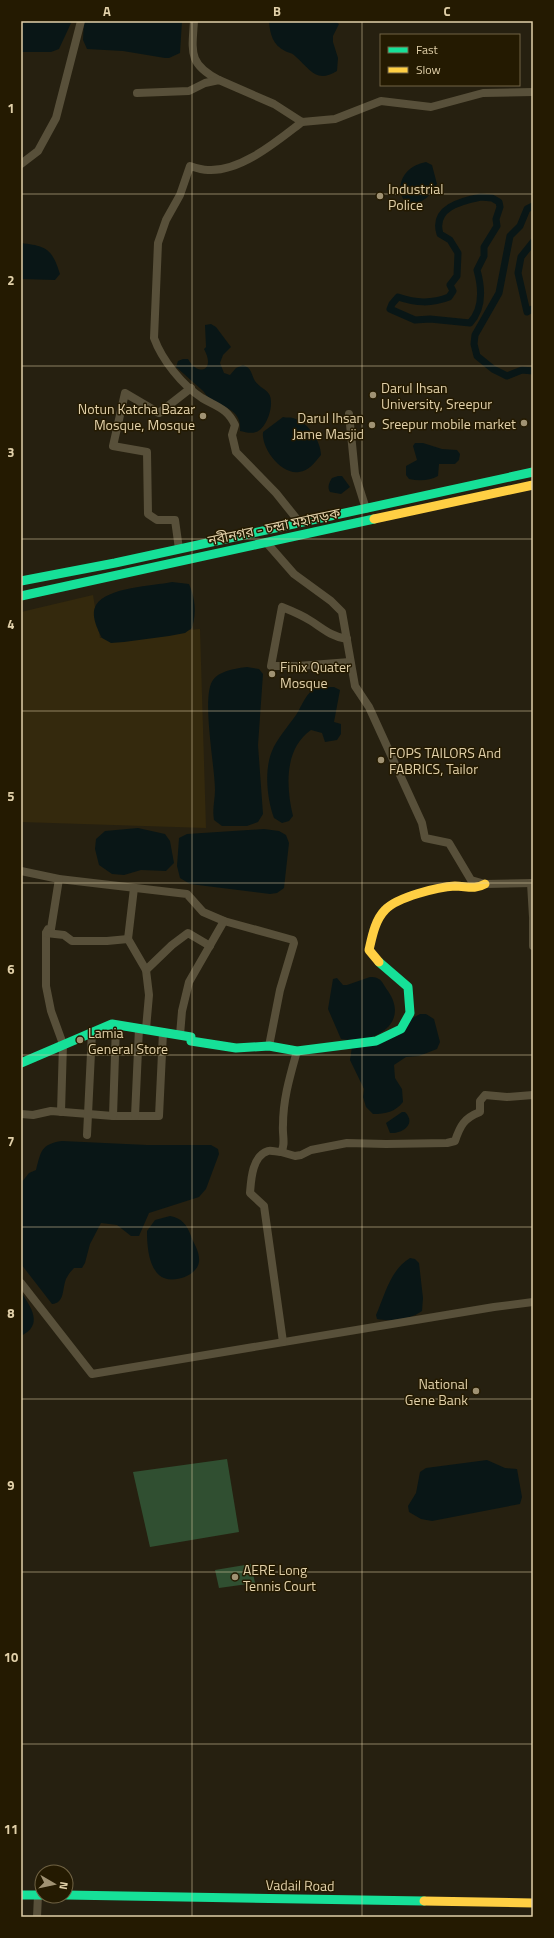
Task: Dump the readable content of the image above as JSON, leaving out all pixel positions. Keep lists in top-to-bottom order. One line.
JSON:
{"streets":{"main road":["নবীনগর - চন্দ্রা মহাসড়ক","Vadail Road"]},"places":["Industrial Police","Darul Ihsan University, Sreepur","Notun Katcha Bazar Mosque, Mosque","Sreepur mobile market","Darul Ihsan Jame Masjid","Finix Quater Mosque","FOPS TAILORS And FABRICS, Tailor","Lamia General Store","National Gene Bank","AERE Long Tennis Court"],"legend":["Fast","Slow"],"north":"right","grid":{"columns":["A","B","C"],"rows":["1","2","3","4","5","6","7","8","9","10","11"]}}
